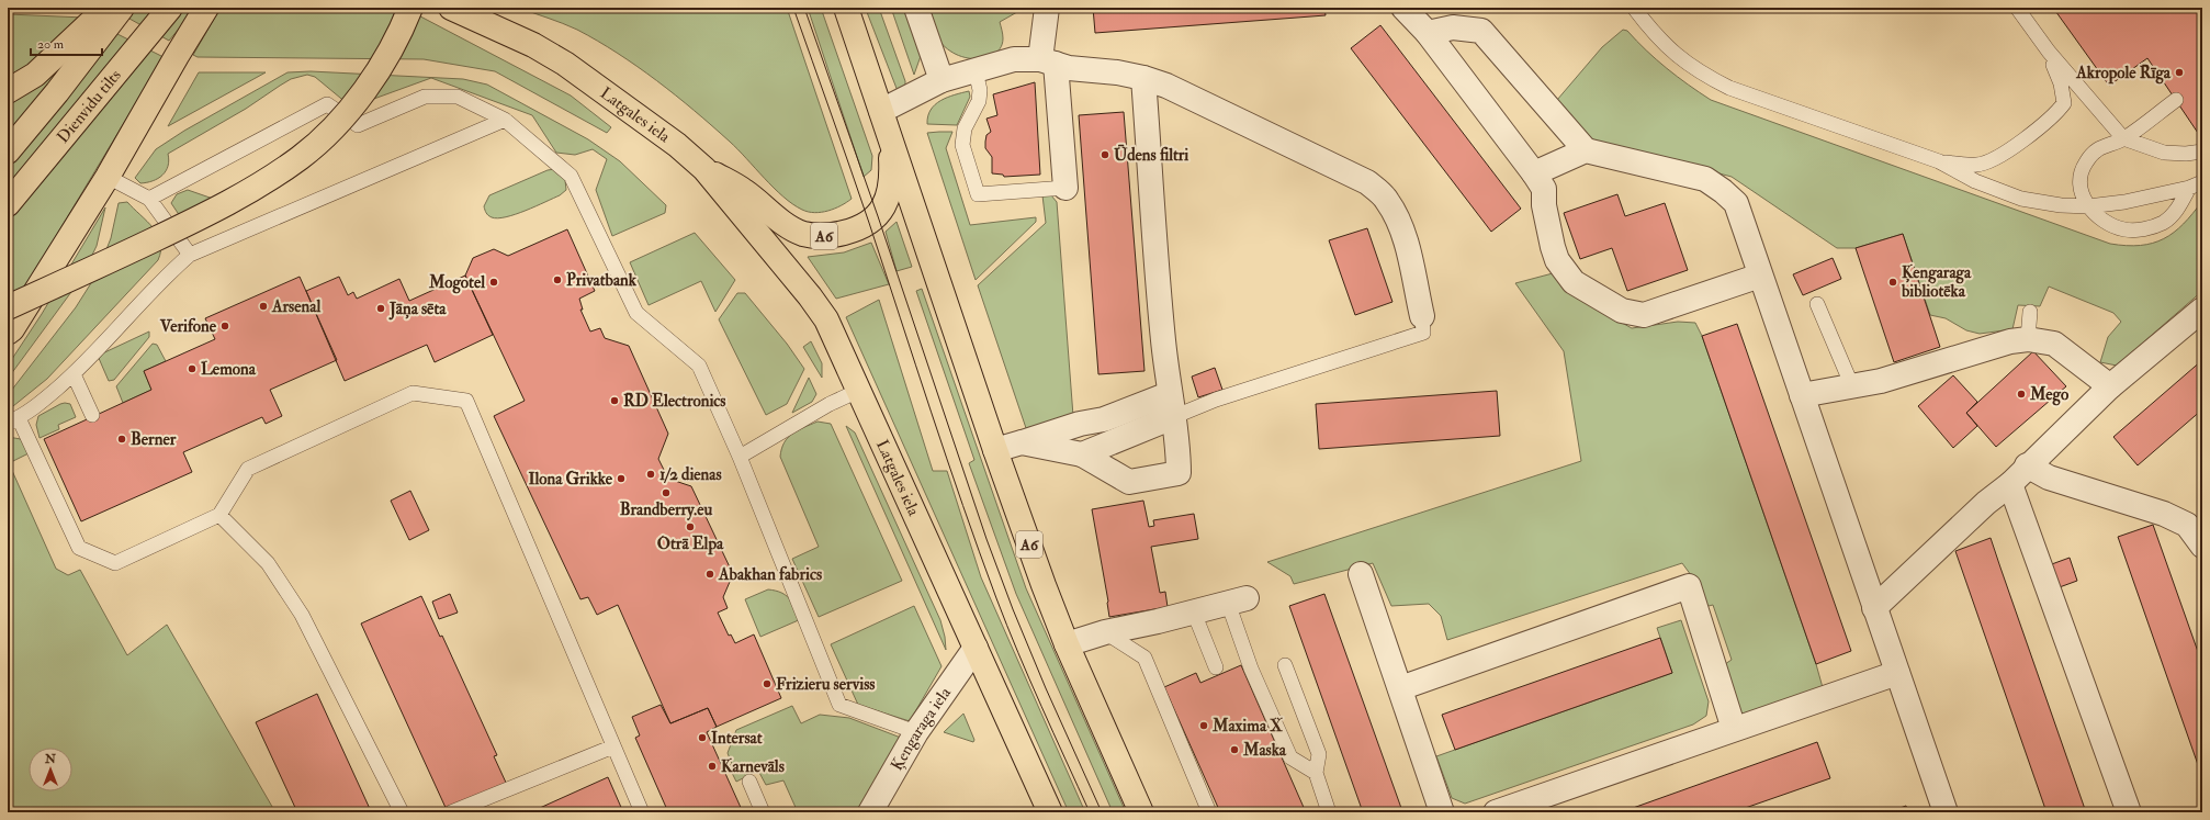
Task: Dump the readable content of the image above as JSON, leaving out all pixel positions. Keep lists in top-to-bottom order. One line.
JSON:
{"streets":{"highway":["Dienvidu tilts","Latgales iela","A6"],"street":["Ķengaraga iela"]},"crossings":[["Latgales iela","Ķengaraga iela"]],"places":["Akropole Rīga","Ūdens filtri","Privatbank","Mogotel","Ķengaraga bibliotēka","Arsenal","Jāņa sēta","Verifone","Lemona","Mego","RD Electronics","Berner","1/2 dienas","Ilona Grikke","Brandberry.eu","Otrā Elpa","Abakhan fabrics","Frizieru serviss","Maxima X","Intersat","Maska","Karnevāls"],"scale_bar":"20 m","north":"top"}
